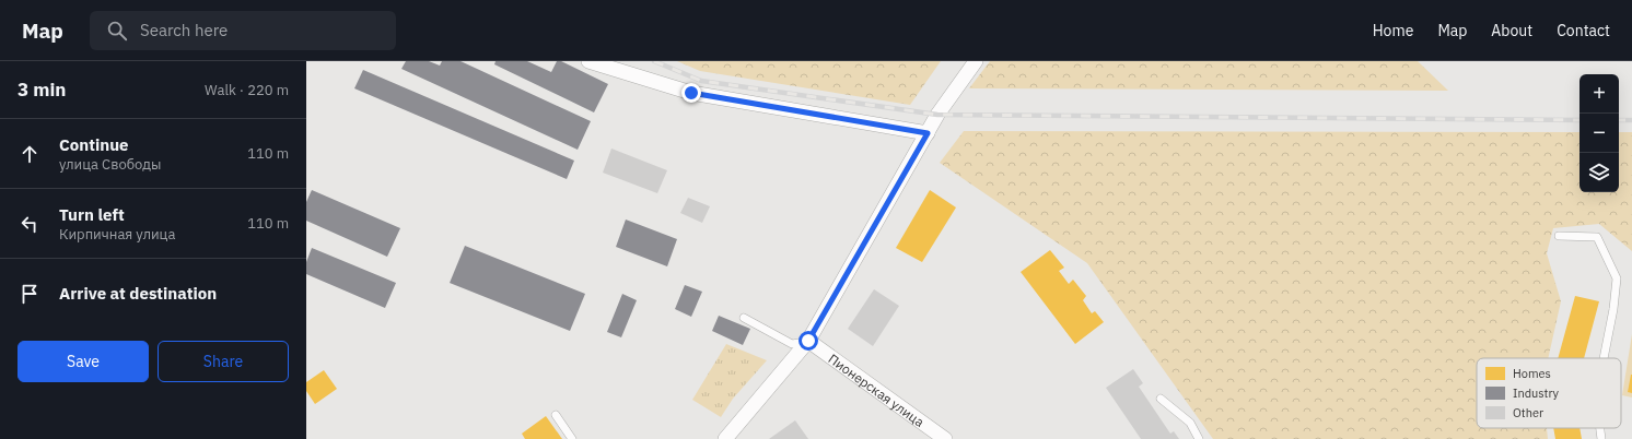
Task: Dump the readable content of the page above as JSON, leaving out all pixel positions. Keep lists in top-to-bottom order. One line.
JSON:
{"streets":{"street":["Пионерская улица"]},"legend":["Homes","Industry","Other"],"page":{"header":"Map","search":"Search here","nav":["Home","Map","About","Contact"],"heading":["3 min","Walk · 220 m"],"map_buttons":["+","−"],"list":[["Continue","улица Свободы","110 m"],["Turn left","Кирпичная улица","110 m"],"Arrive at destination"],"buttons":["Save","Share"]}}
